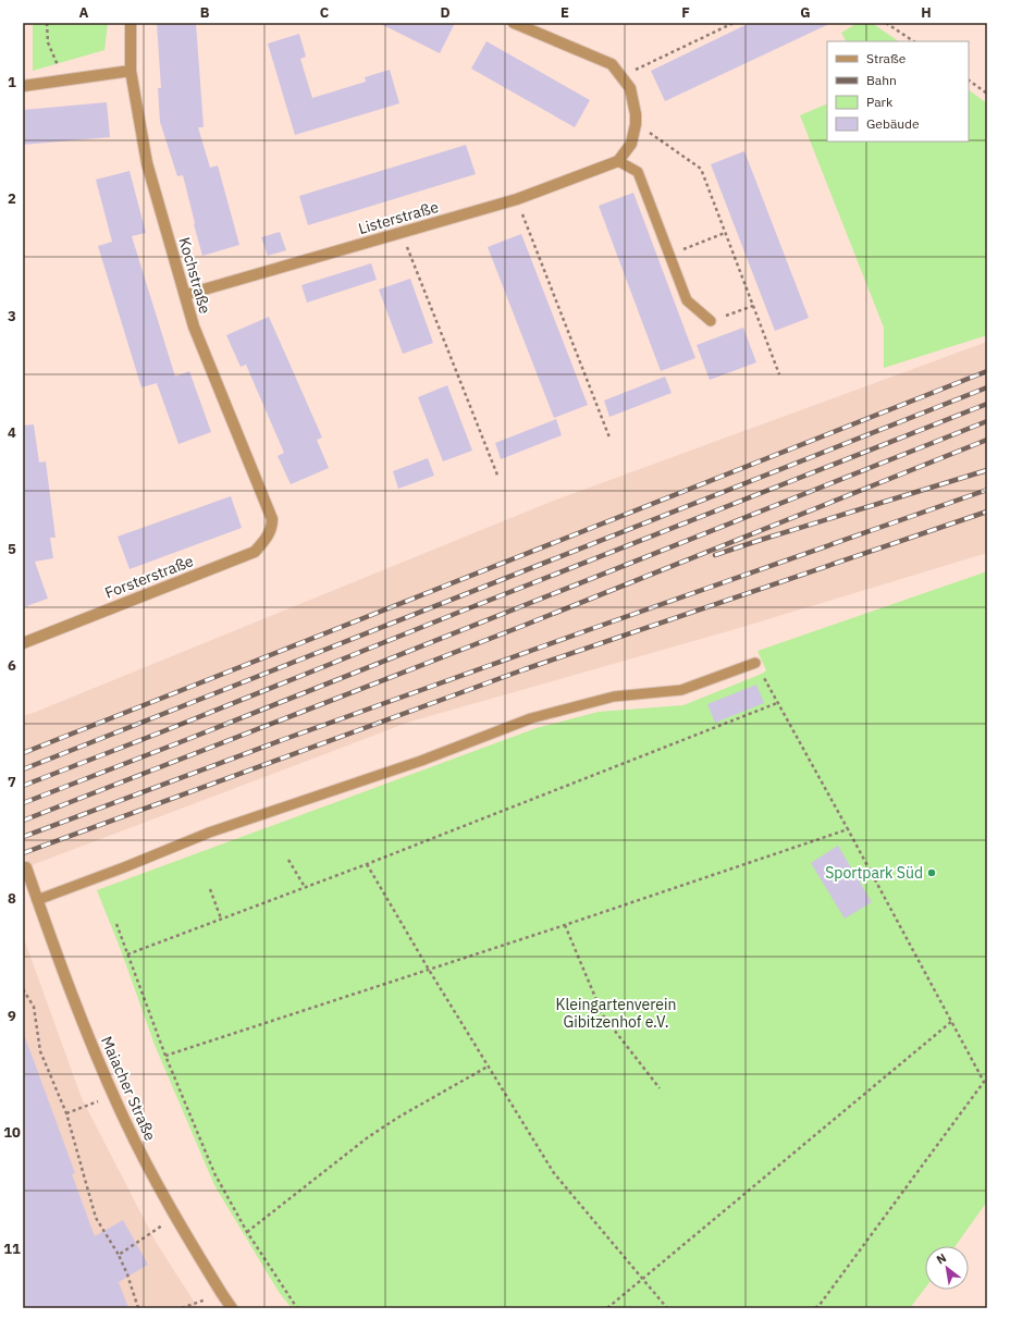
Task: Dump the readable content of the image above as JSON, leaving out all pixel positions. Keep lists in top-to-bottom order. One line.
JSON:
{"streets":{"street":["Listerstraße","Kochstraße","Forsterstraße","Maiacher Straße"]},"crossings":[["Listerstraße","Kochstraße"],["Kochstraße","Forsterstraße"]],"parks":["Kleingartenverein Gibitzenhof e.V."],"places":["Sportpark Süd"],"legend":["Straße","Bahn","Park","Gebäude"],"north":"top left","grid":{"columns":["A","B","C","D","E","F","G","H"],"rows":["1","2","3","4","5","6","7","8","9","10","11"]}}
